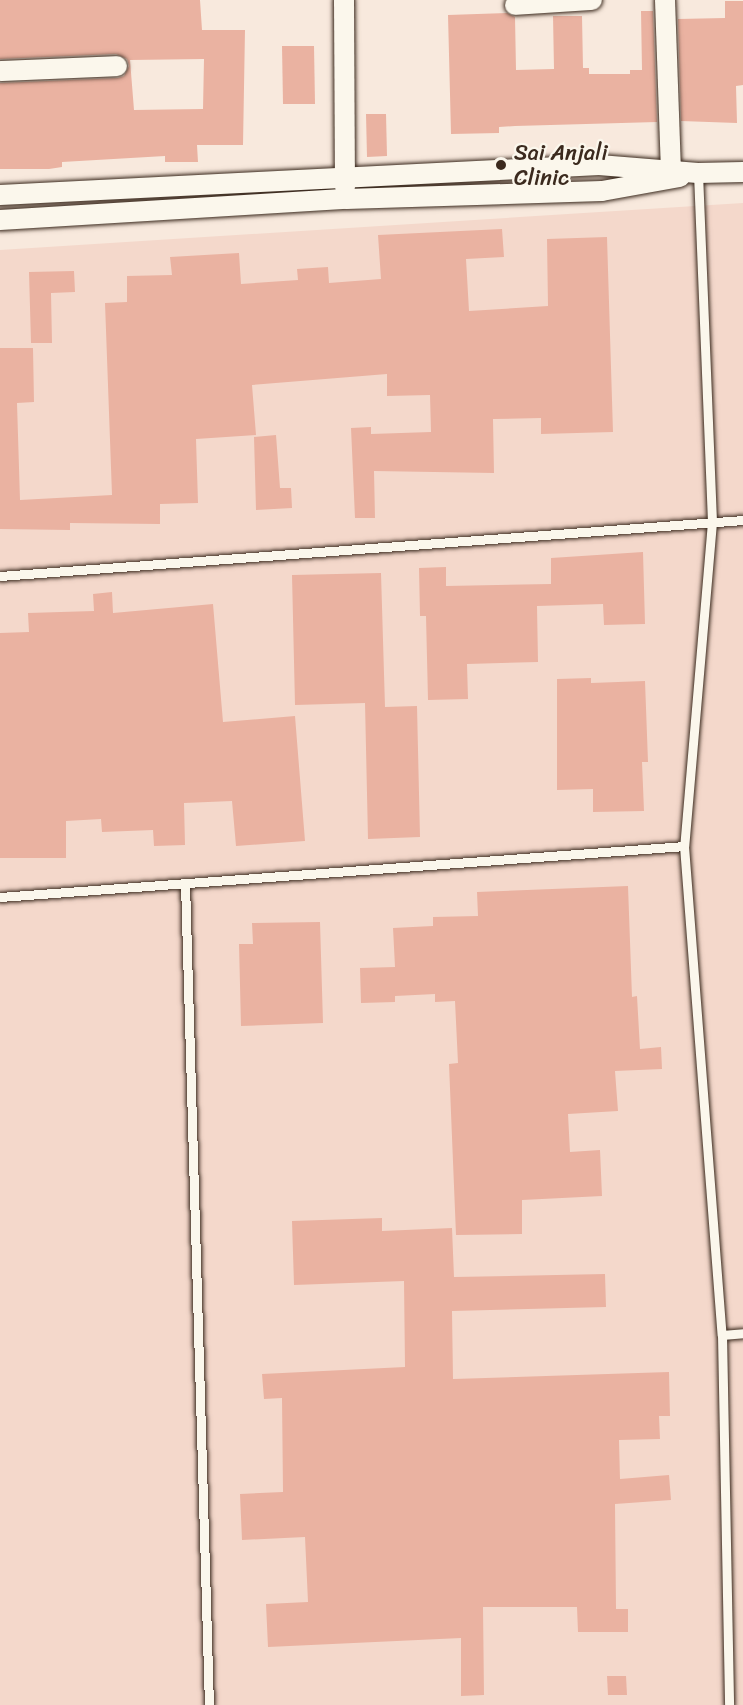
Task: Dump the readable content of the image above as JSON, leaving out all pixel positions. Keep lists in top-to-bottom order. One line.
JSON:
{"places":["Sai Anjali Clinic"]}
